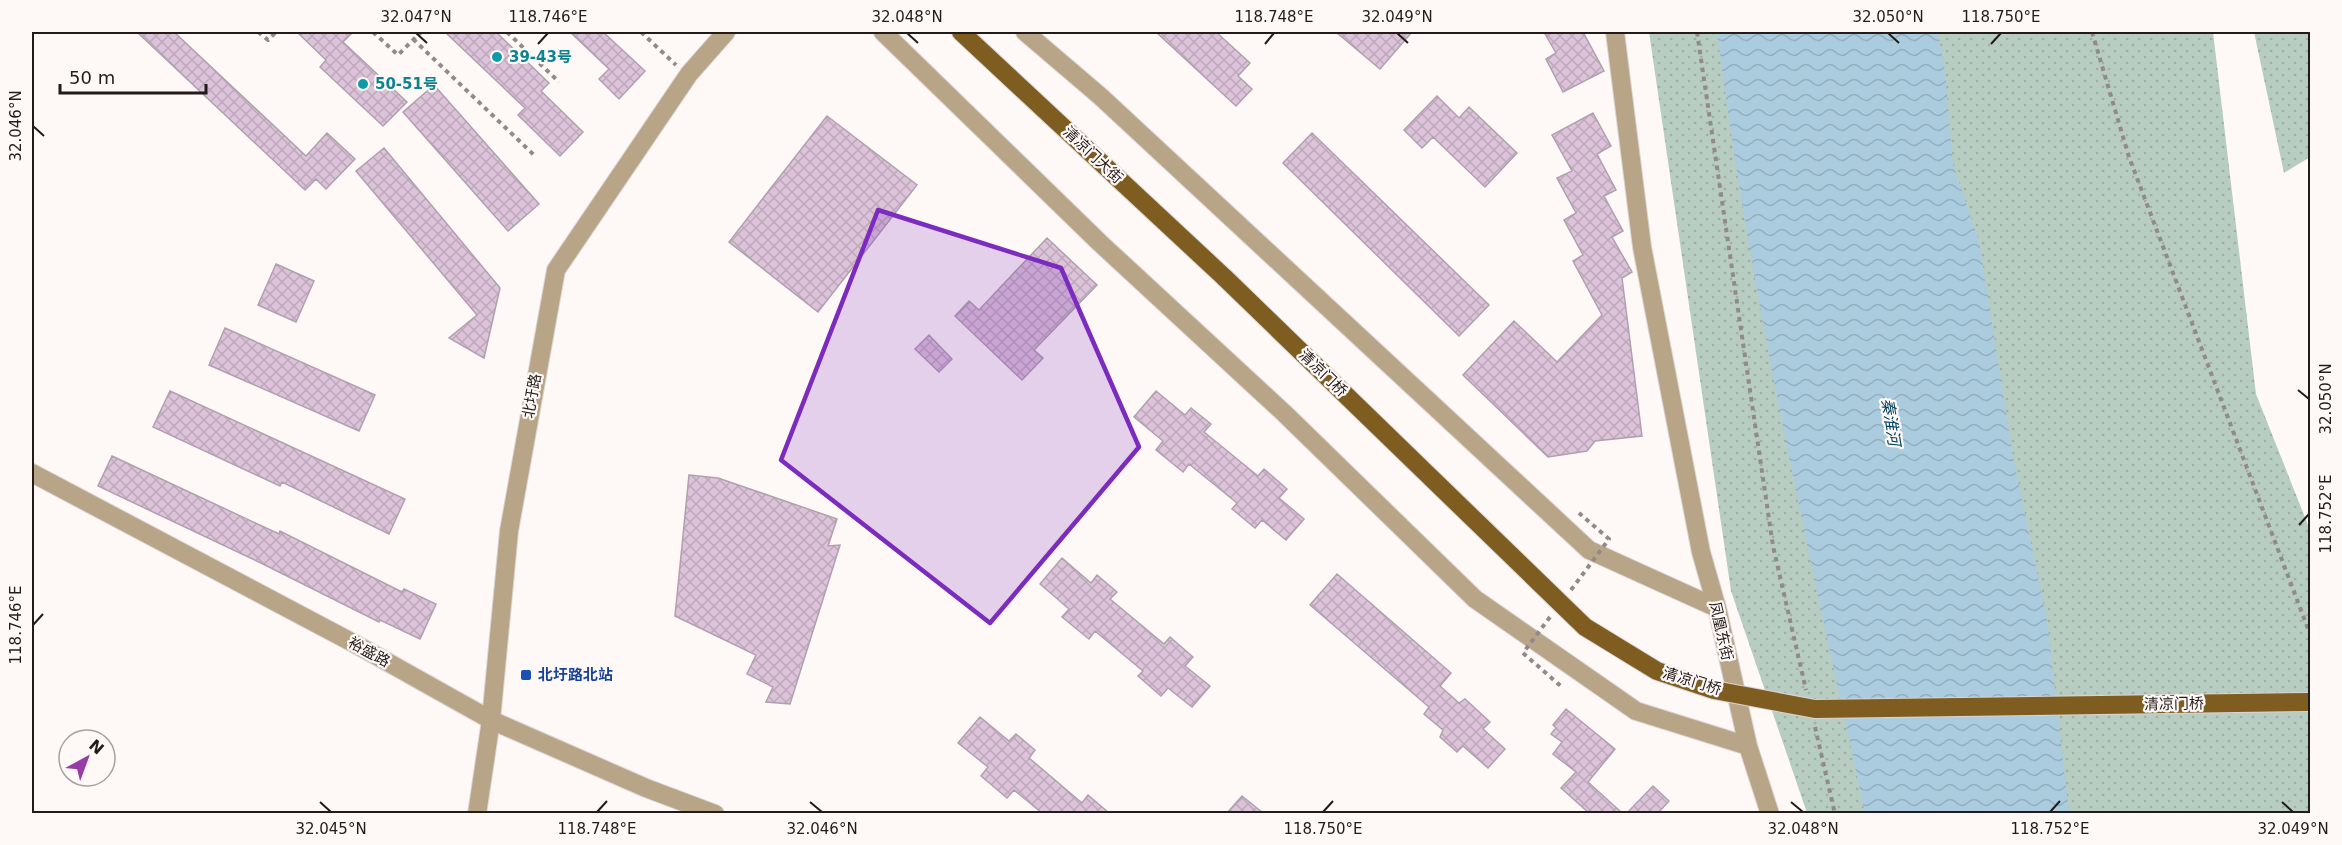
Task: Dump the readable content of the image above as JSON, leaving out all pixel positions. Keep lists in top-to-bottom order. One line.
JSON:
{"streets":{"main road":["清凉门大街","清凉门桥"],"street":["北圩路","凤凰东街","裕盛路"]},"crossings":[["清凉门大街","清凉门桥"],["北圩路","裕盛路"]],"water":["秦淮河"],"places":{"other":["39-43号","50-51号"],"transit":["北圩路北站"]},"scale_bar":"50 m","north":"top right","coordinates":["32.047°N","118.746°E","32.048°N","118.748°E","32.049°N","32.050°N","118.750°E","32.046°N","118.752°E","32.045°N"]}
